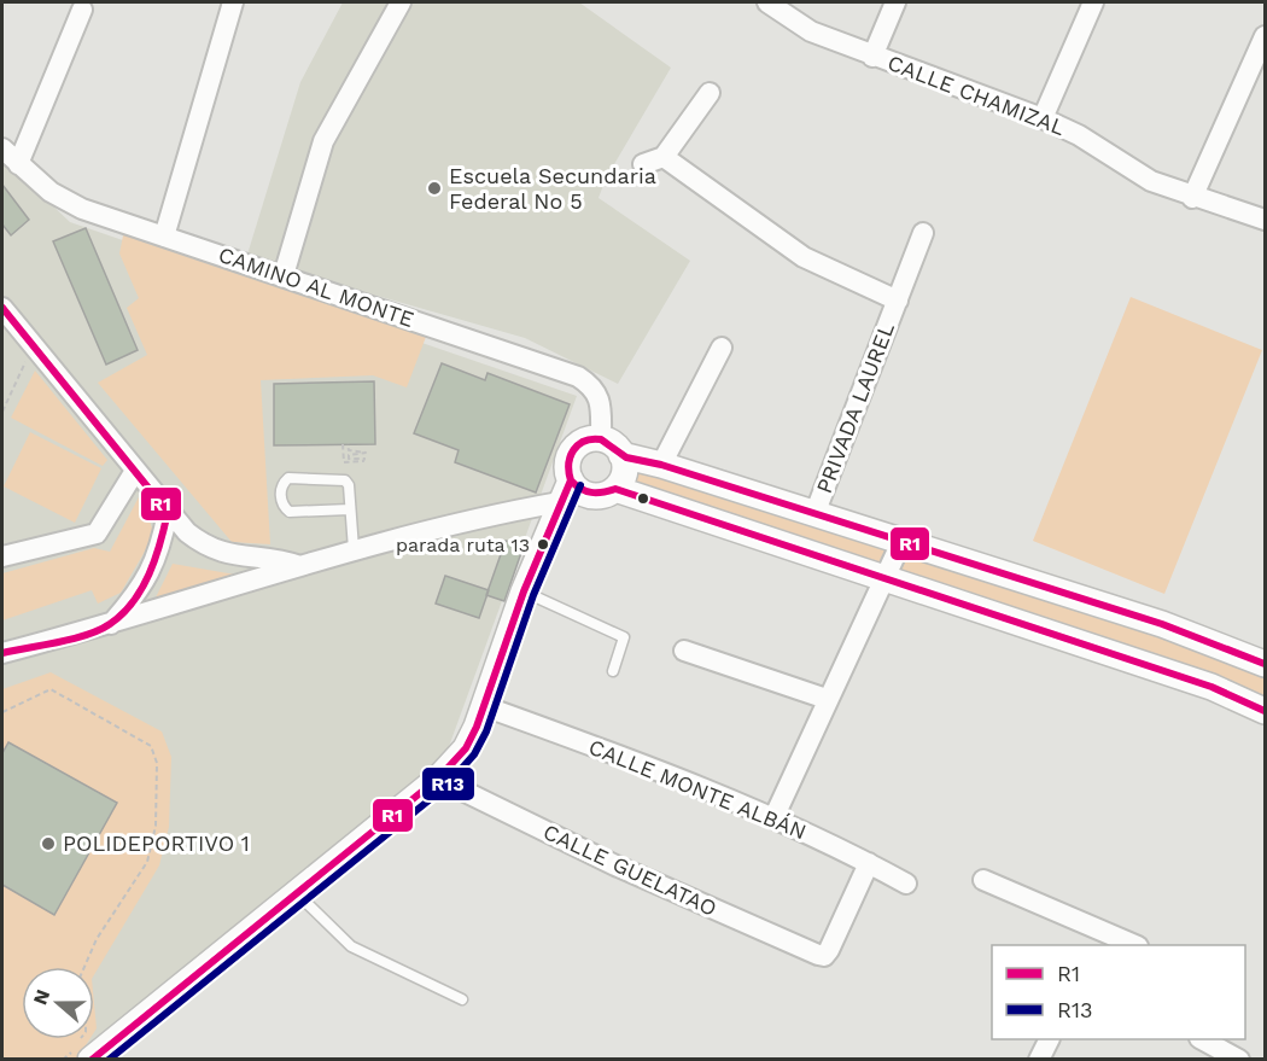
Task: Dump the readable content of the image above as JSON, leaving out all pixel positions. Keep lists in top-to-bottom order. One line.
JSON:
{"streets":{"street":["CALLE CHAMIZAL","CAMINO AL MONTE","PRIVADA LAUREL","CALLE MONTE ALBÁN","CALLE GUELATAO"]},"crossings":[["CALLE MONTE ALBÁN","CALLE GUELATAO"]],"places":["Escuela Secundaria Federal No 5","parada ruta 13","POLIDEPORTIVO 1"],"lines":["transit line R1","transit line R13"],"legend":["R1","R13"],"north":"left"}
